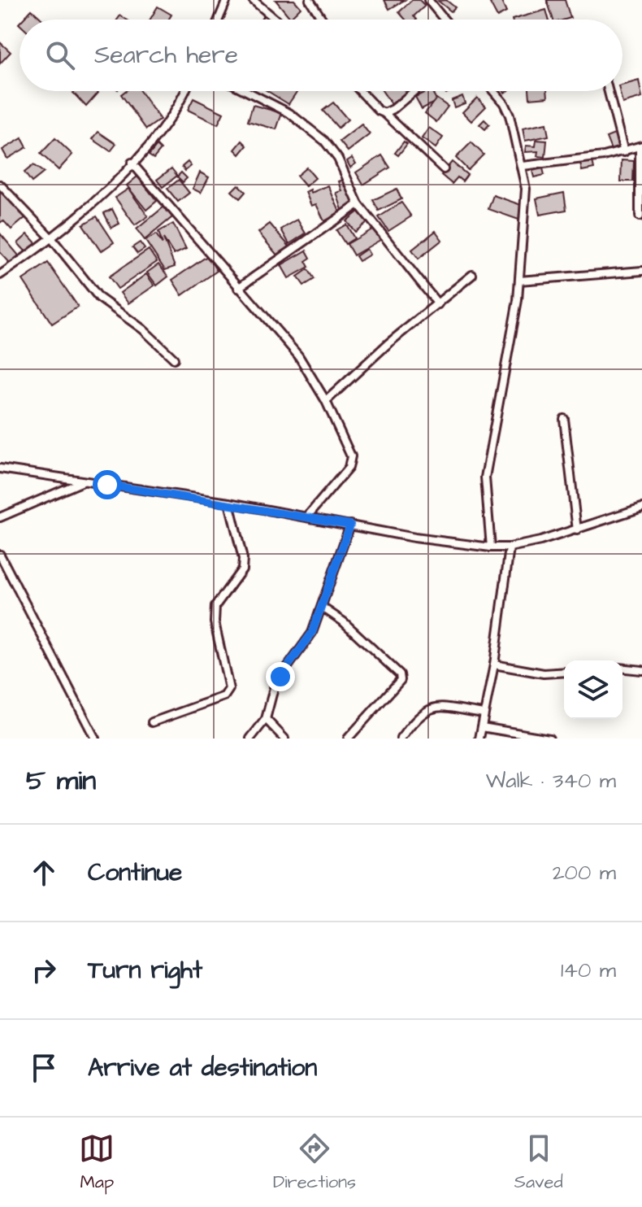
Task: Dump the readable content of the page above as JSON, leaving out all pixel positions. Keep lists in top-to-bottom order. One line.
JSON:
{"page":{"search":"Search here","heading":["5 min","Walk · 340 m"],"list":[["Continue","200 m"],["Turn right","140 m"],"Arrive at destination"],"nav":["Map","Directions","Saved"]}}
